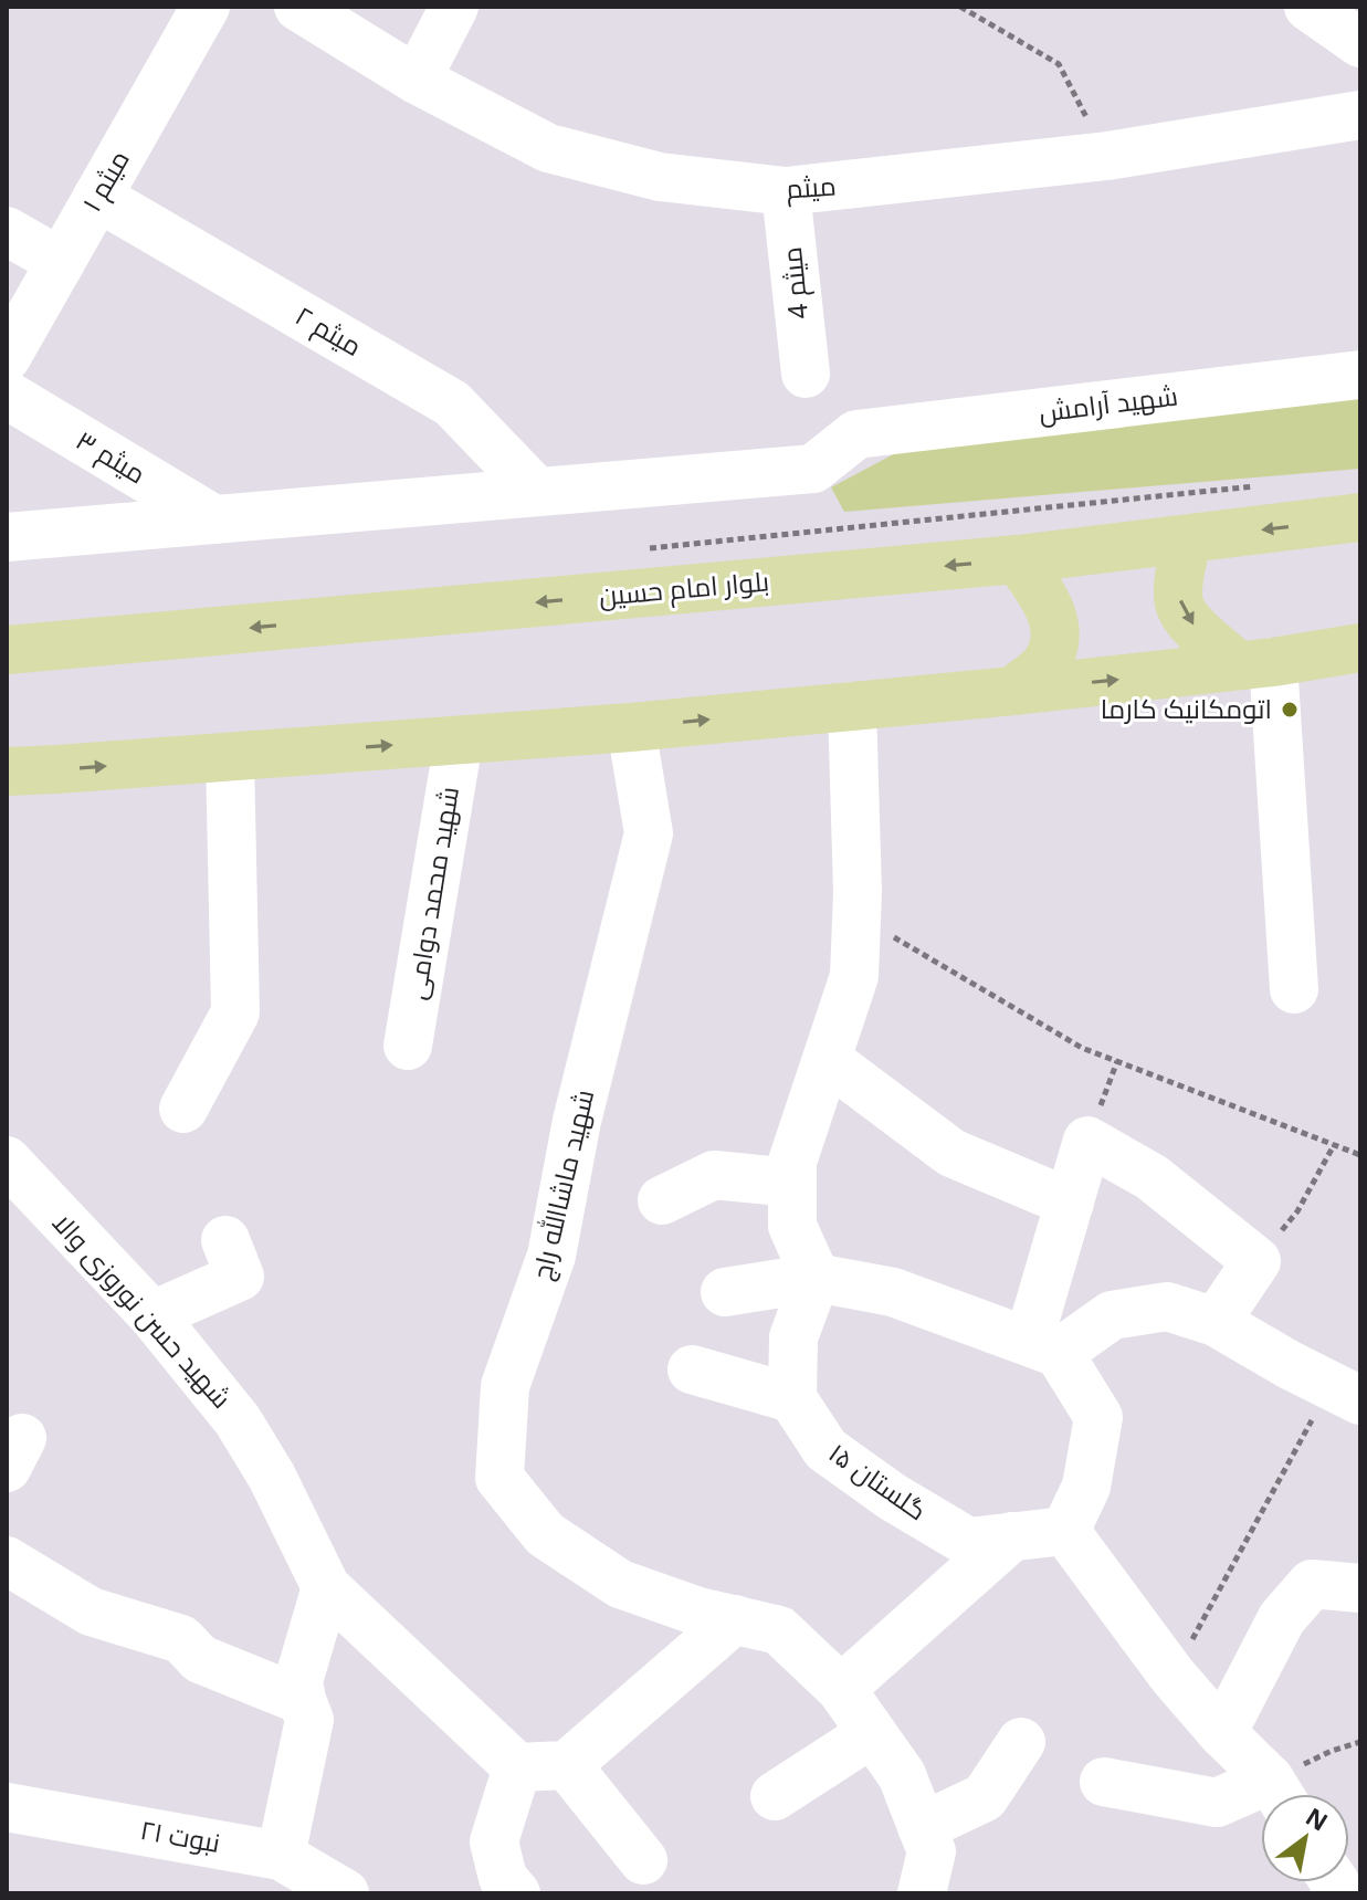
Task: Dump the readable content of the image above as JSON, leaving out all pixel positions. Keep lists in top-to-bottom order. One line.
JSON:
{"streets":{"main road":["بلوار امام حسین"],"street":["میثم ۱","میثم","میثم 4","میثم ۲","شهید آرامش","میثم ۳","شهید محمد دوامی","شهید ماشاالله راج","شهید حسن نوروزی والا","گلستان ۱۵","نبوت ۲۱"]},"crossings":[["میثم ۱","میثم ۲"],["میثم","میثم 4"],["میثم ۲","شهید آرامش"]],"places":["اتومکانیک کارما"],"north":"top right"}
